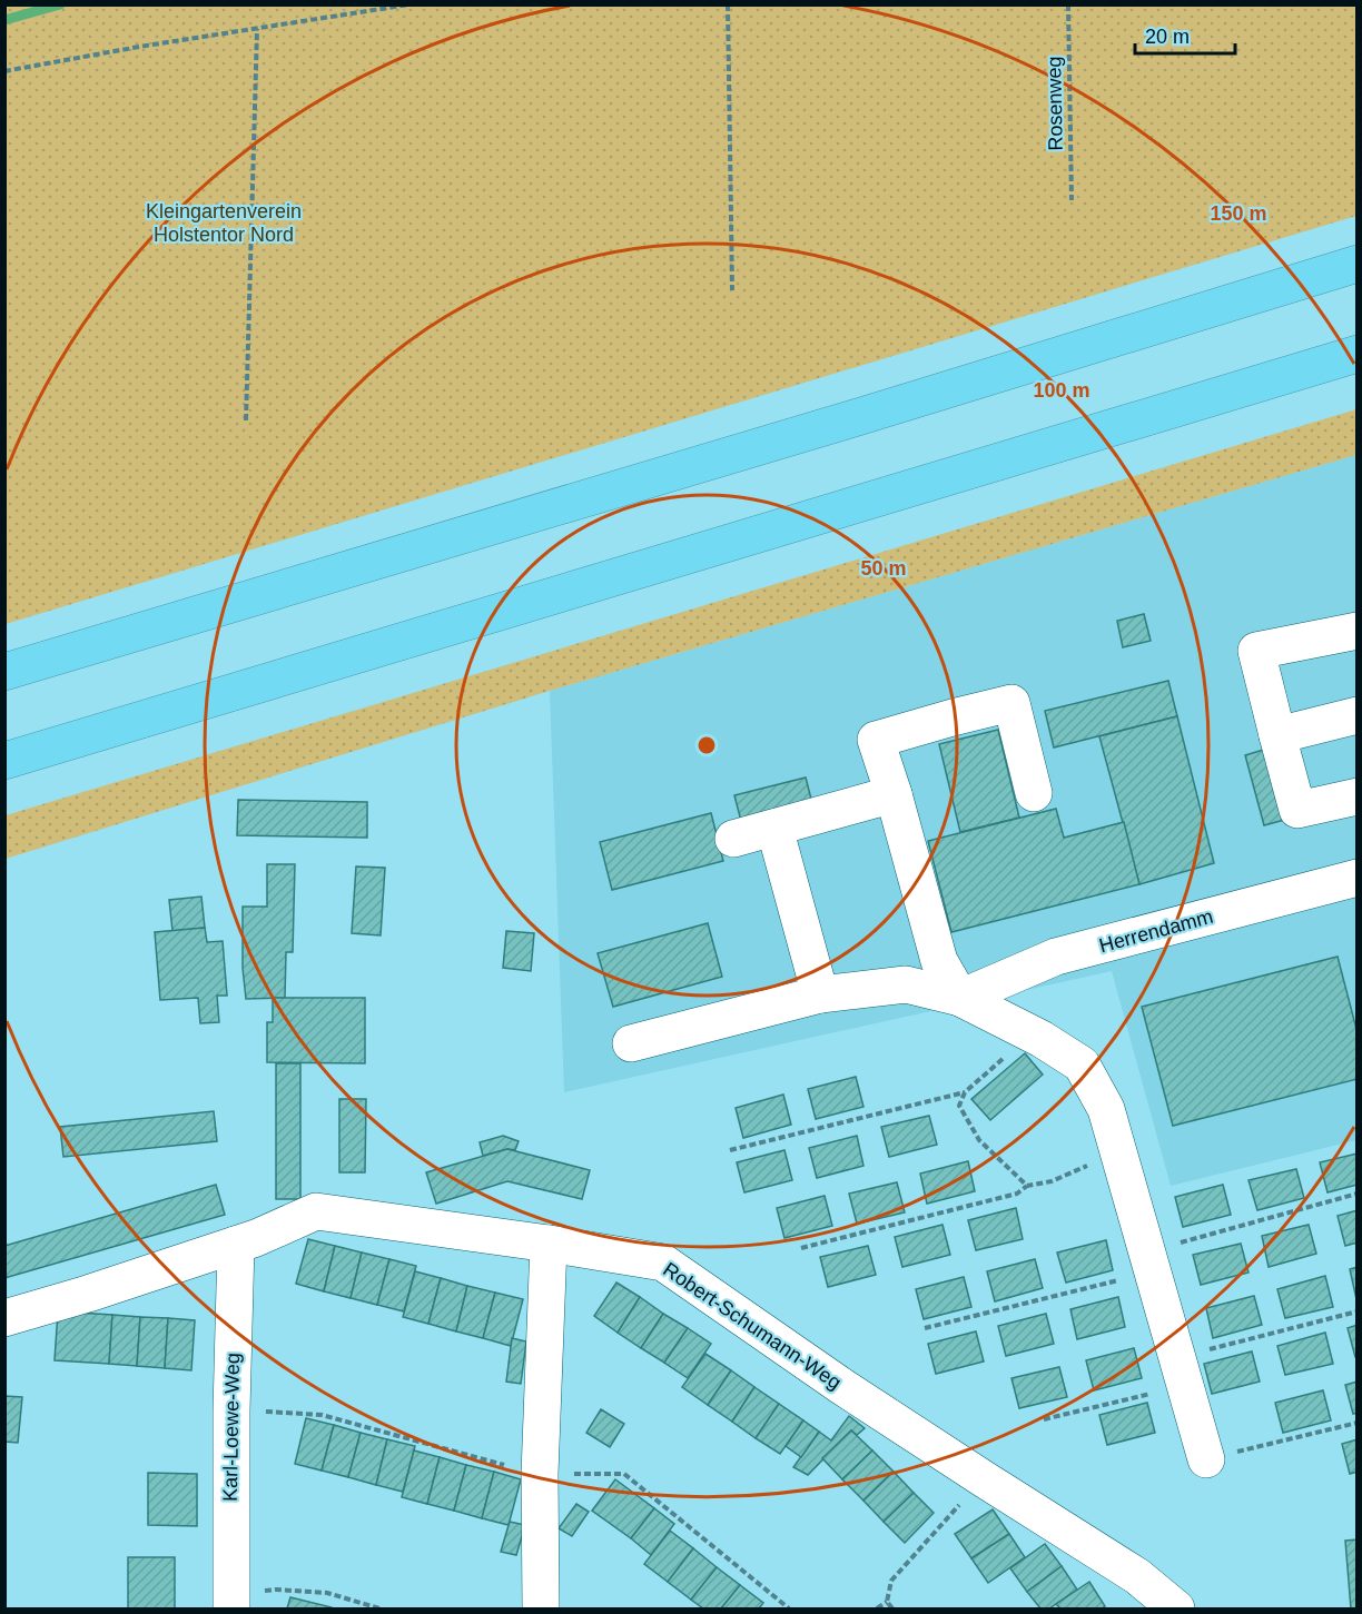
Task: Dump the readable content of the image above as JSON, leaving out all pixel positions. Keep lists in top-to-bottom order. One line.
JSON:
{"streets":{"street":["Herrendamm","Robert-Schumann-Weg","Karl-Loewe-Weg"],"path":["Rosenweg"]},"parks":["Kleingartenverein Holstentor Nord"],"scale_bar":"20 m","rings":["150 m","100 m","50 m"]}
